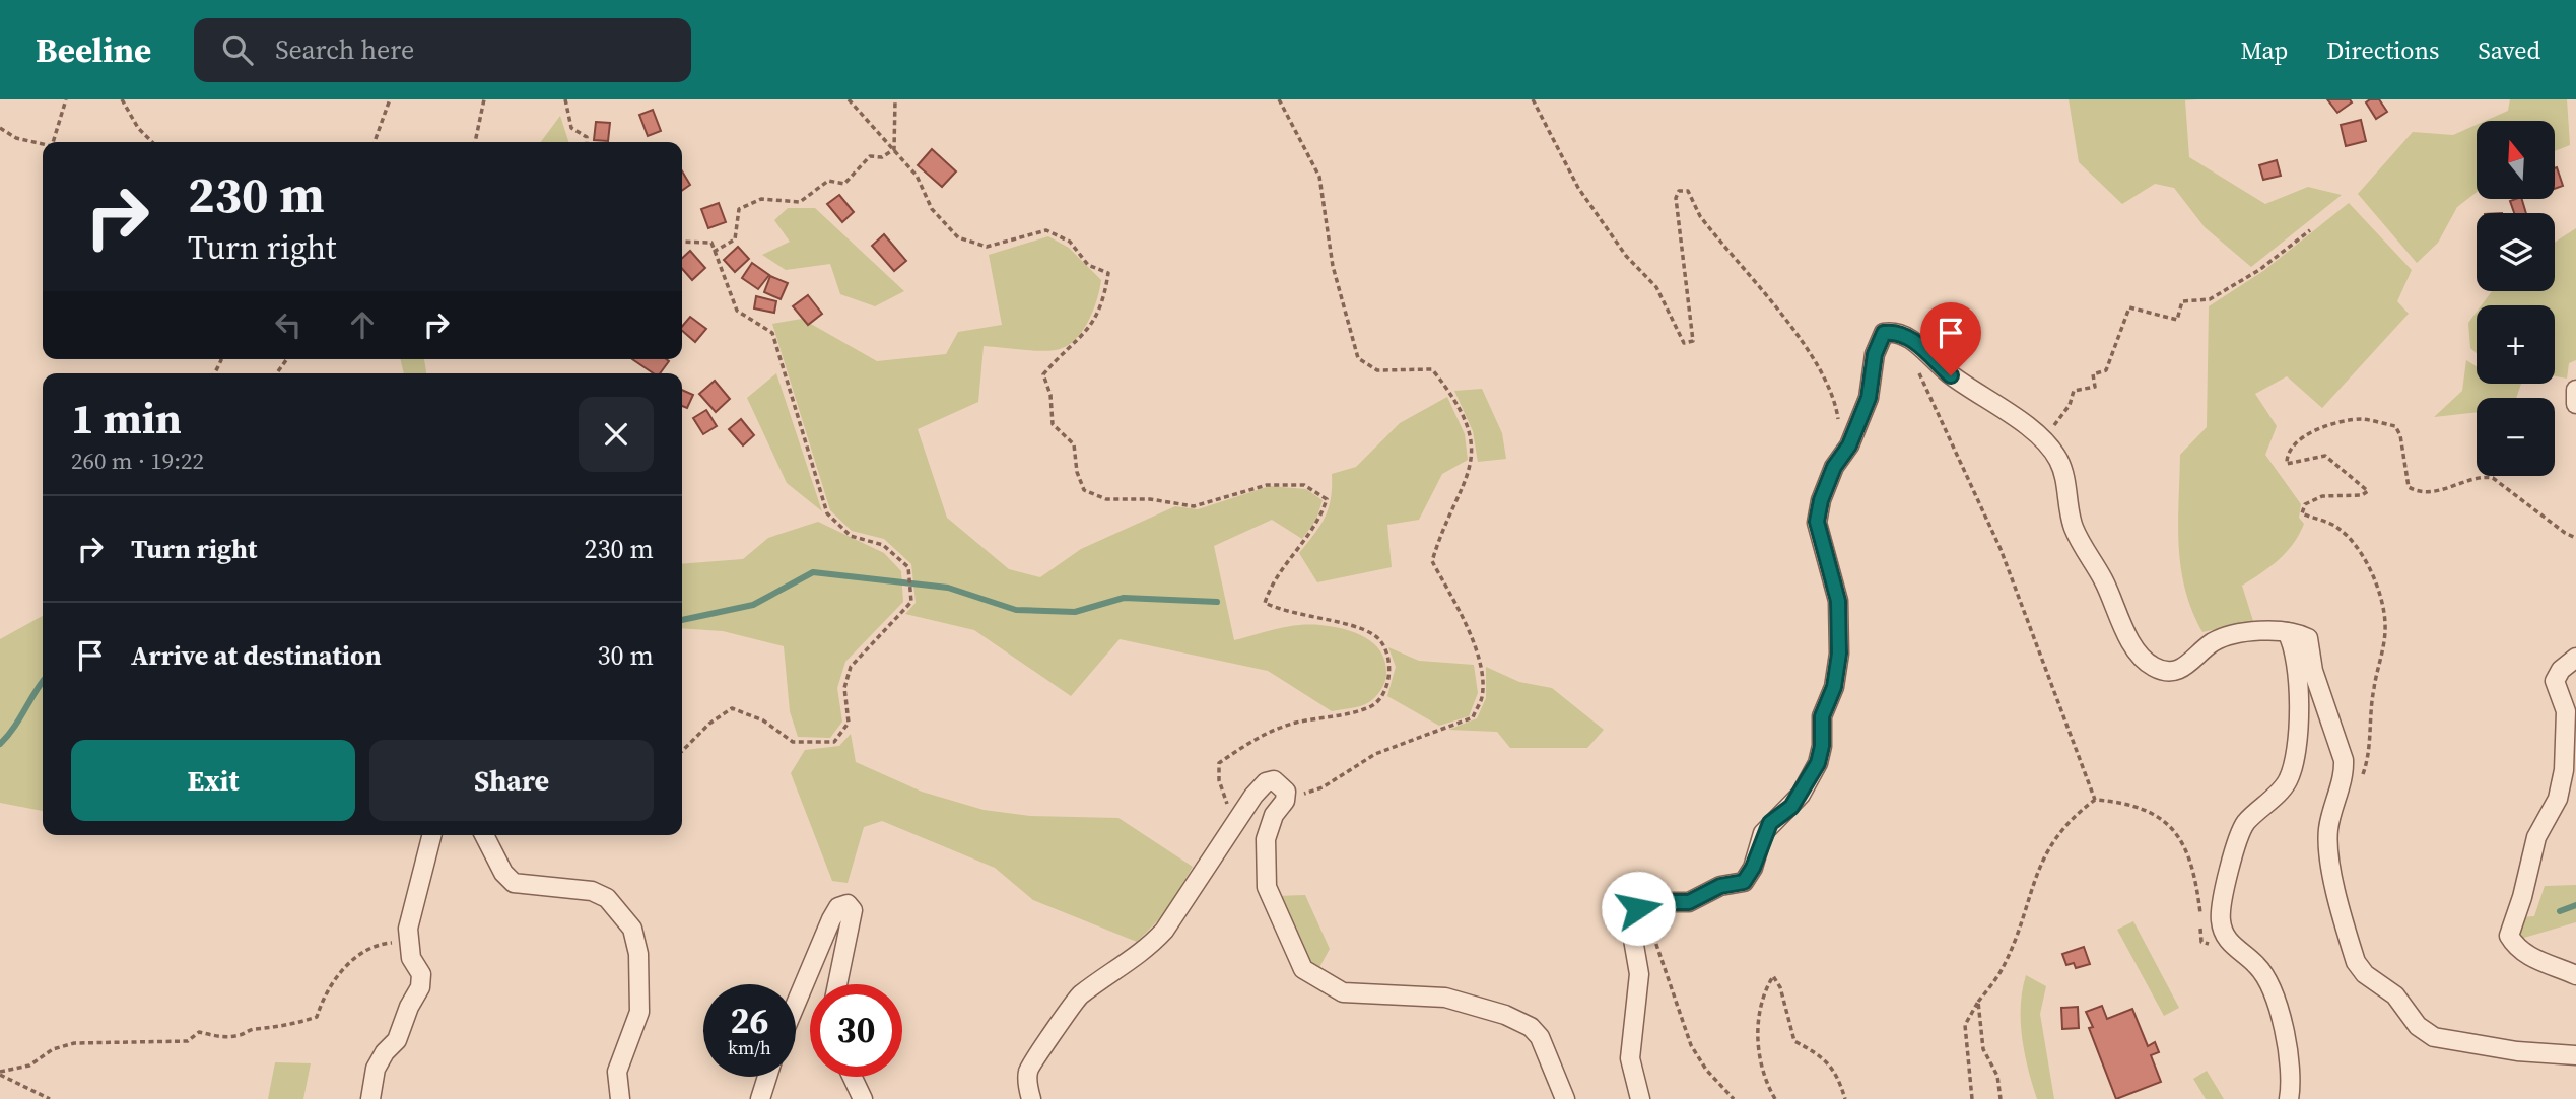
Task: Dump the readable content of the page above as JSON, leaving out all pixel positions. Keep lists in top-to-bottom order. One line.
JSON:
{"north":"top","page":{"header":"Beeline","search":"Search here","nav":["Map","Directions","Saved"],"map_buttons":["+","−"],"turn":["230 m","Turn right"],"heading":["1 min","260 m · 19:22"],"list":[{"name":"Turn right","value":"230 m"},{"name":"Arrive at destination","value":"30 m"}],"buttons":["Exit","Share"],"speed":"26 km/h","limit":"30"}}
